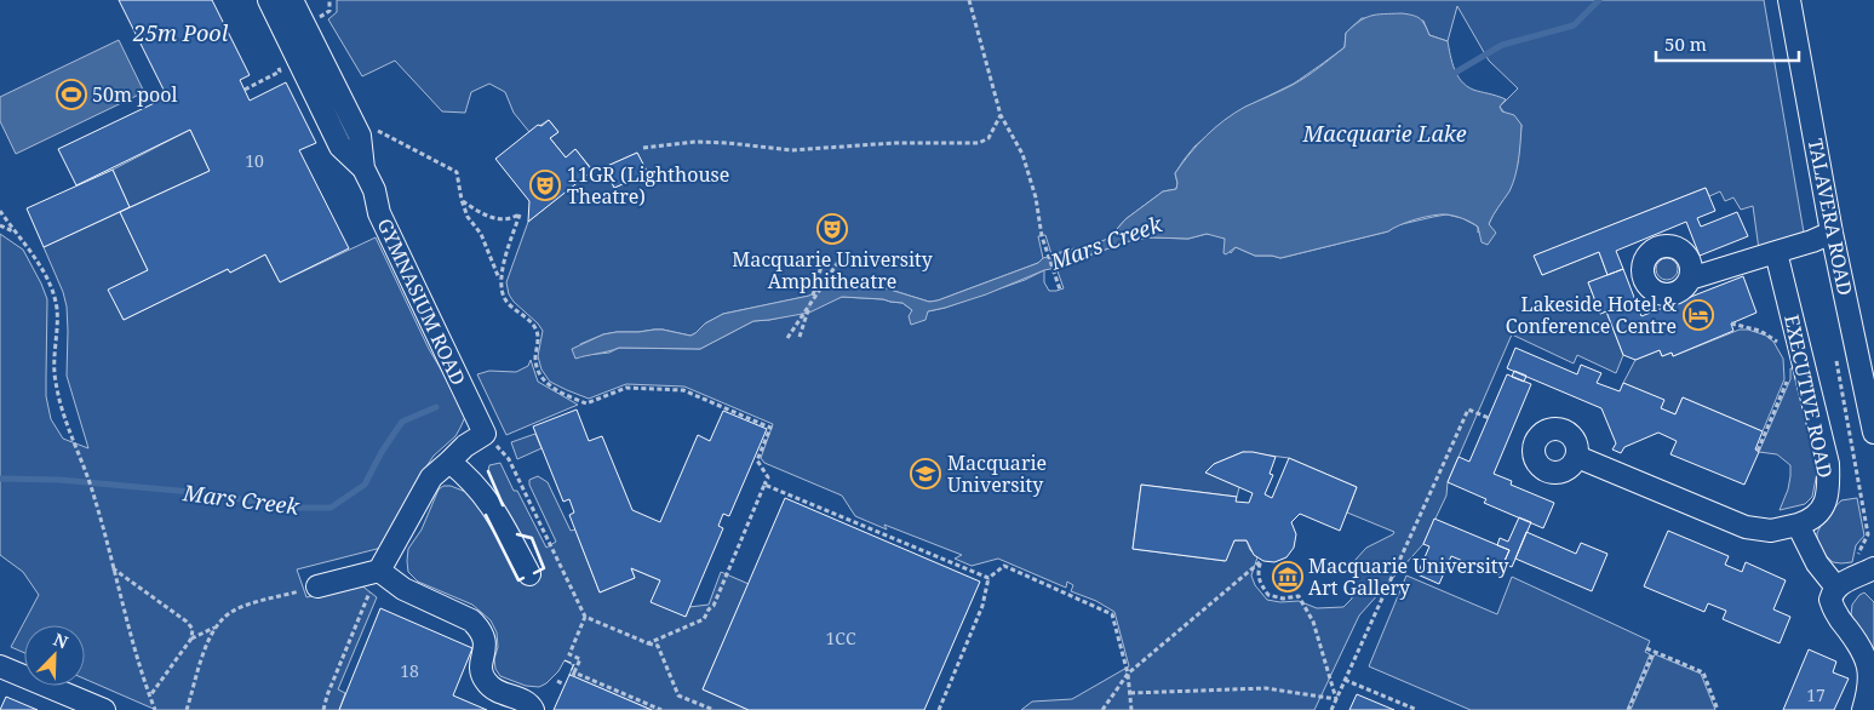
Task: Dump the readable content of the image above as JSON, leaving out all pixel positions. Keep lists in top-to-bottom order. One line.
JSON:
{"streets":{"street":["TALAVERA ROAD","GYMNASIUM ROAD","EXECUTIVE ROAD"]},"water":["25m Pool","Macquarie Lake","Mars Creek"],"places":{"sports":["50m pool"],"theatre":["11GR (Lighthouse Theatre)","Macquarie University Amphitheatre"],"hotel":["Lakeside Hotel & Conference Centre"],"school or university":["Macquarie University"],"museum":["Macquarie University Art Gallery"]},"house_numbers":["10","1CC","18","17"],"scale_bar":"50 m","north":"top right"}
